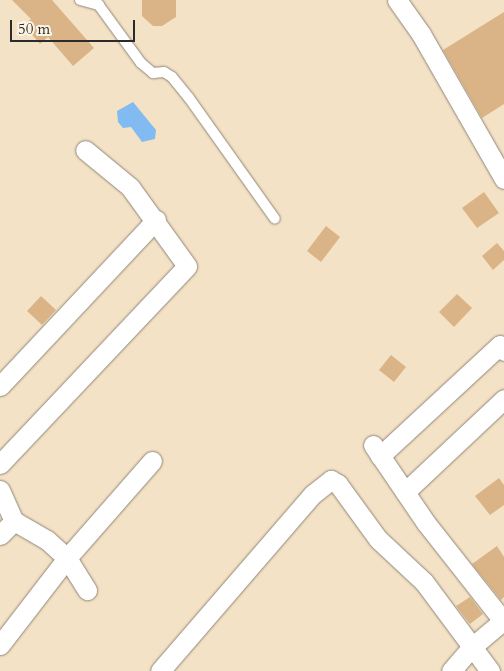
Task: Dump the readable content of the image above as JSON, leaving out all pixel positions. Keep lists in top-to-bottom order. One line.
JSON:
{"scale_bar":"50 m"}
